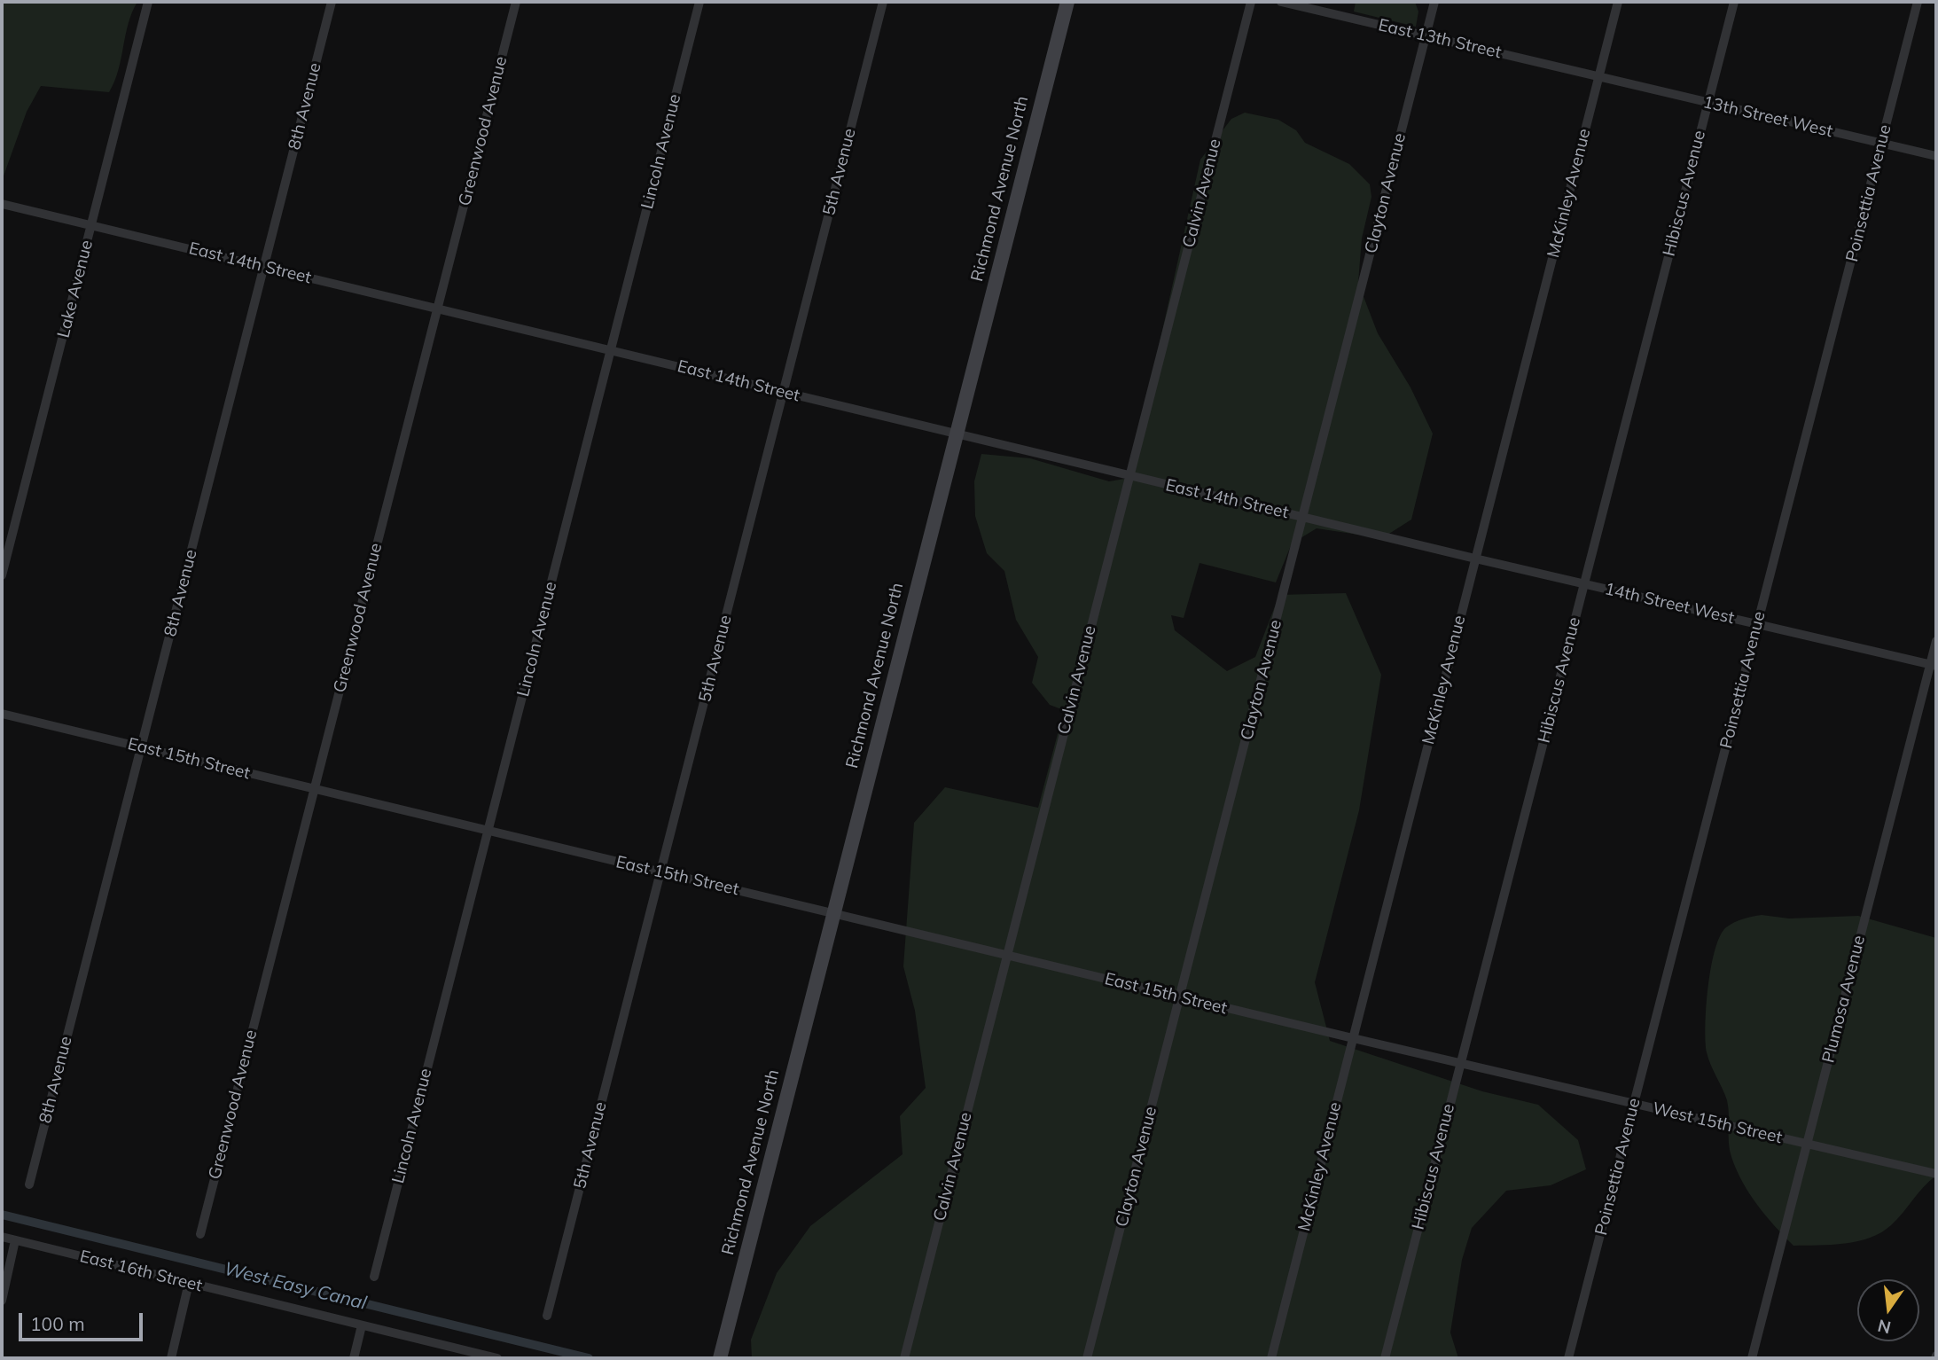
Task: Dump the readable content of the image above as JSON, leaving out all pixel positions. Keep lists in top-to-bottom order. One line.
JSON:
{"streets":{"street":["East 13th Street","8th Avenue","13th Street West","Greenwood Avenue","Lincoln Avenue","5th Avenue","Richmond Avenue North","Calvin Avenue","Clayton Avenue","McKinley Avenue","Hibiscus Avenue","Poinsettia Avenue","East 14th Street","Lake Avenue","14th Street West","East 15th Street","Plumosa Avenue","West 15th Street","East 16th Street"]},"crossings":[["East 13th Street","13th Street West"],["East 13th Street","Clayton Avenue"],["East 13th Street","McKinley Avenue"],["8th Avenue","East 14th Street"],["8th Avenue","East 15th Street"],["13th Street West","McKinley Avenue"],["13th Street West","Hibiscus Avenue"],["13th Street West","Poinsettia Avenue"],["Greenwood Avenue","East 14th Street"],["Greenwood Avenue","East 15th Street"],["Lincoln Avenue","East 14th Street"],["Lincoln Avenue","East 15th Street"],["5th Avenue","East 14th Street"],["5th Avenue","East 15th Street"],["Richmond Avenue North","East 14th Street"],["Richmond Avenue North","East 15th Street"],["Calvin Avenue","East 14th Street"],["Calvin Avenue","East 15th Street"],["Clayton Avenue","East 14th Street"],["Clayton Avenue","East 15th Street"],["McKinley Avenue","East 14th Street"],["McKinley Avenue","14th Street West"],["McKinley Avenue","East 15th Street"],["McKinley Avenue","West 15th Street"],["Hibiscus Avenue","14th Street West"],["Hibiscus Avenue","West 15th Street"],["Poinsettia Avenue","14th Street West"],["Poinsettia Avenue","West 15th Street"],["East 14th Street","Lake Avenue"],["East 14th Street","14th Street West"],["14th Street West","Plumosa Avenue"],["East 15th Street","West 15th Street"],["Plumosa Avenue","West 15th Street"]],"water":["West Easy Canal"],"scale_bar":"100 m","north":"bottom"}
